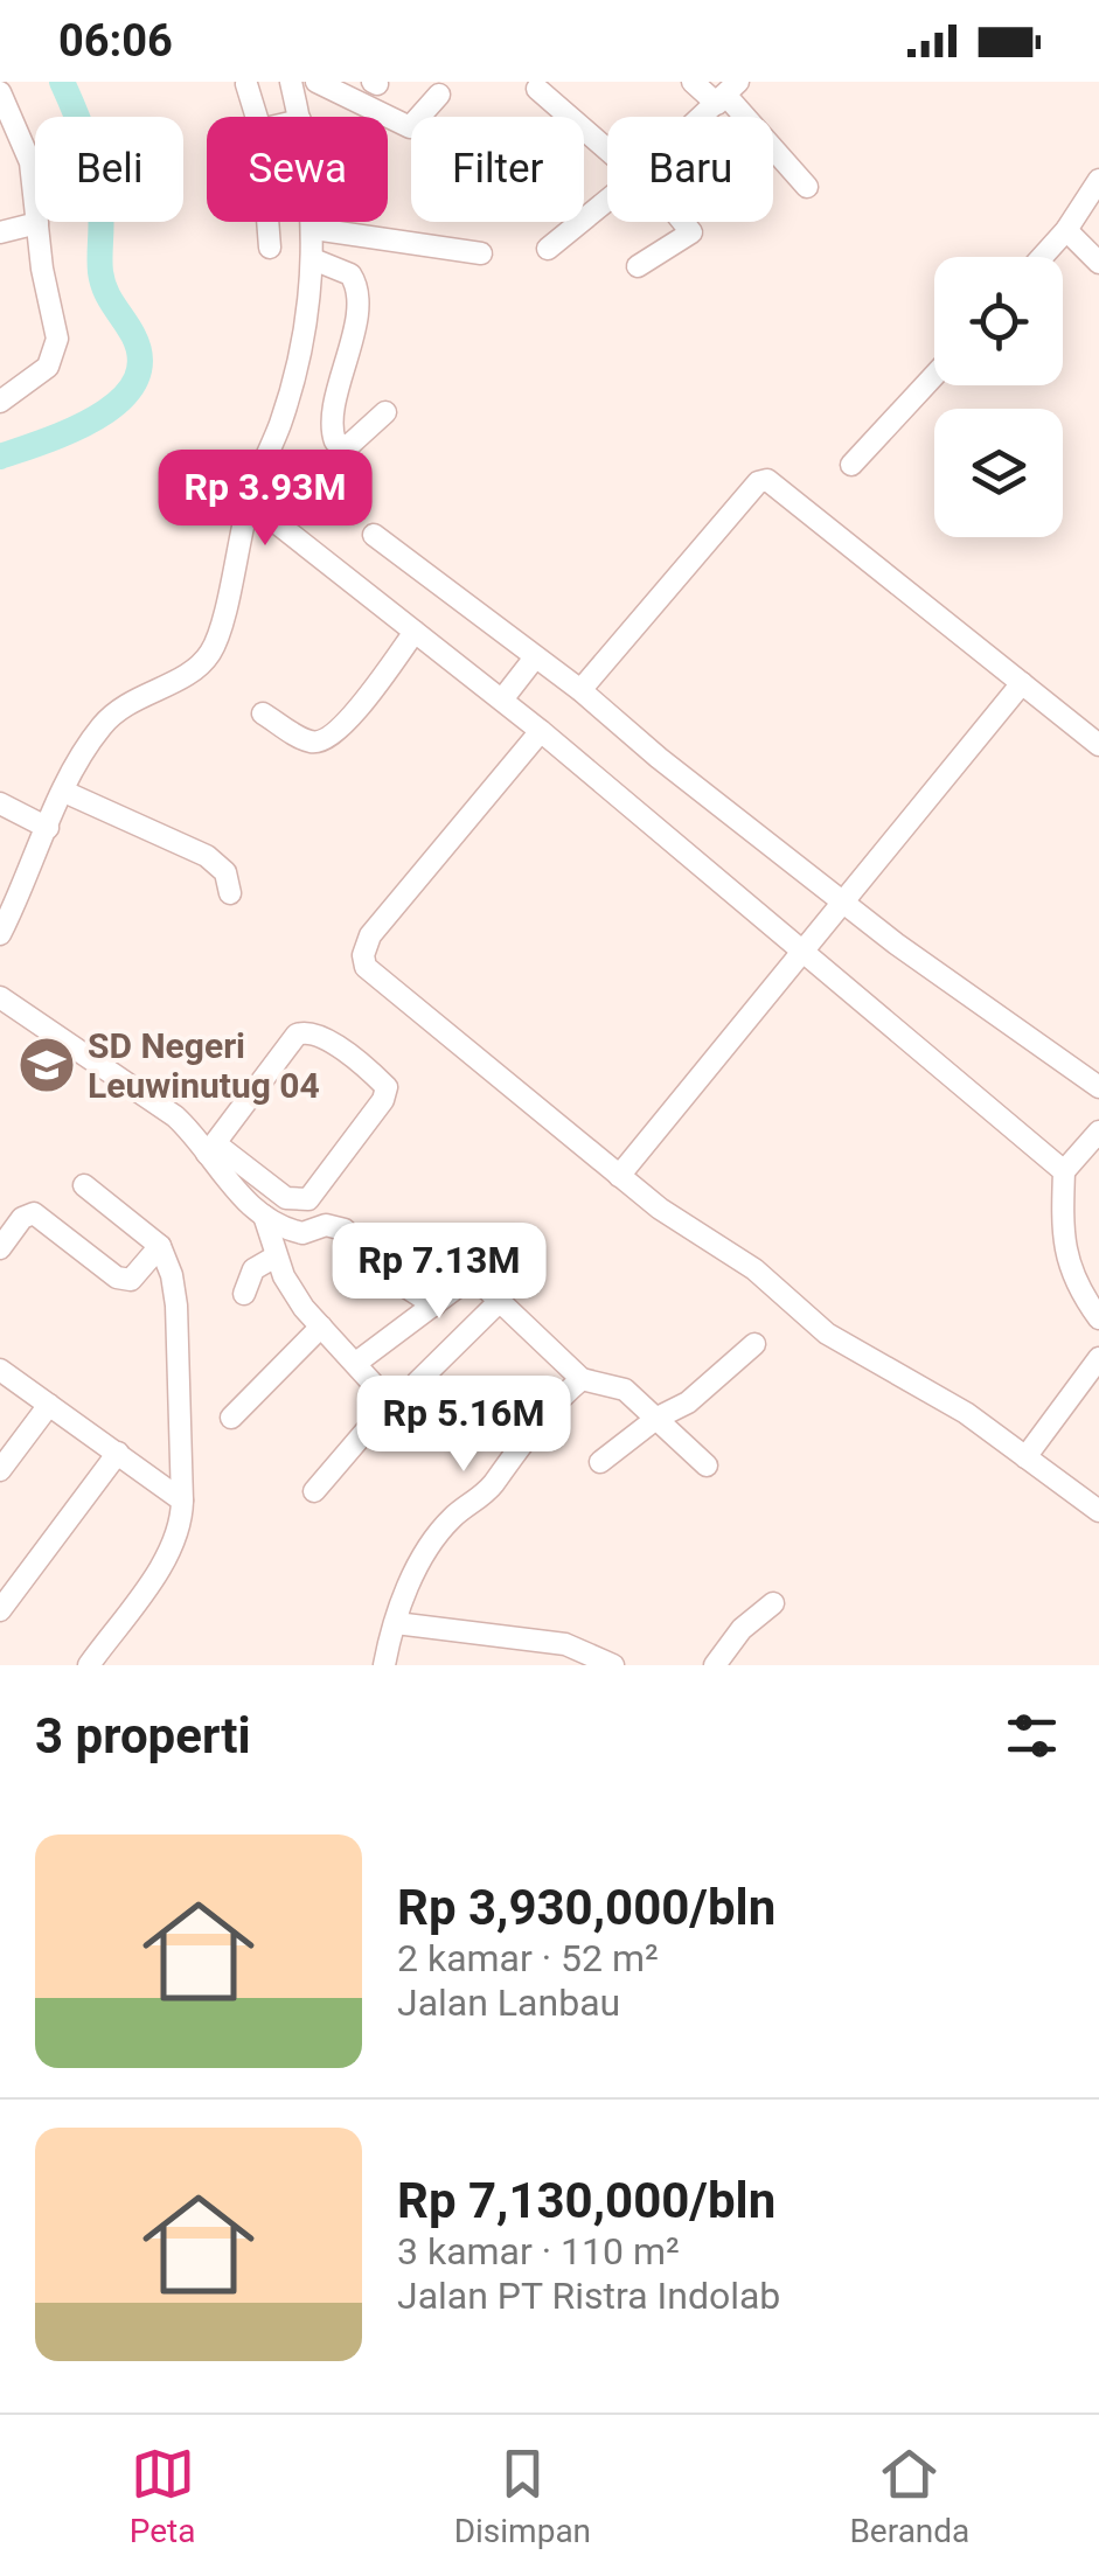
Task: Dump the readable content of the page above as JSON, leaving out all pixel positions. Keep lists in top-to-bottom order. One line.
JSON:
{"places":{"school or university":["SD Negeri Leuwinutug 04"]},"page":{"status":"06:06","chip":["Beli","Sewa","Filter","Baru"],"price":["Rp 3.93M","Rp 7.13M","Rp 5.16M"],"heading":"3 properti","list":[{"name":"Rp 3,930,000/bln","note":"2 kamar · 52 m² · Jalan Lanbau"},{"name":"Rp 7,130,000/bln","note":"3 kamar · 110 m² · Jalan PT Ristra Indolab"}],"tabs":["Peta","Disimpan","Beranda"]}}
